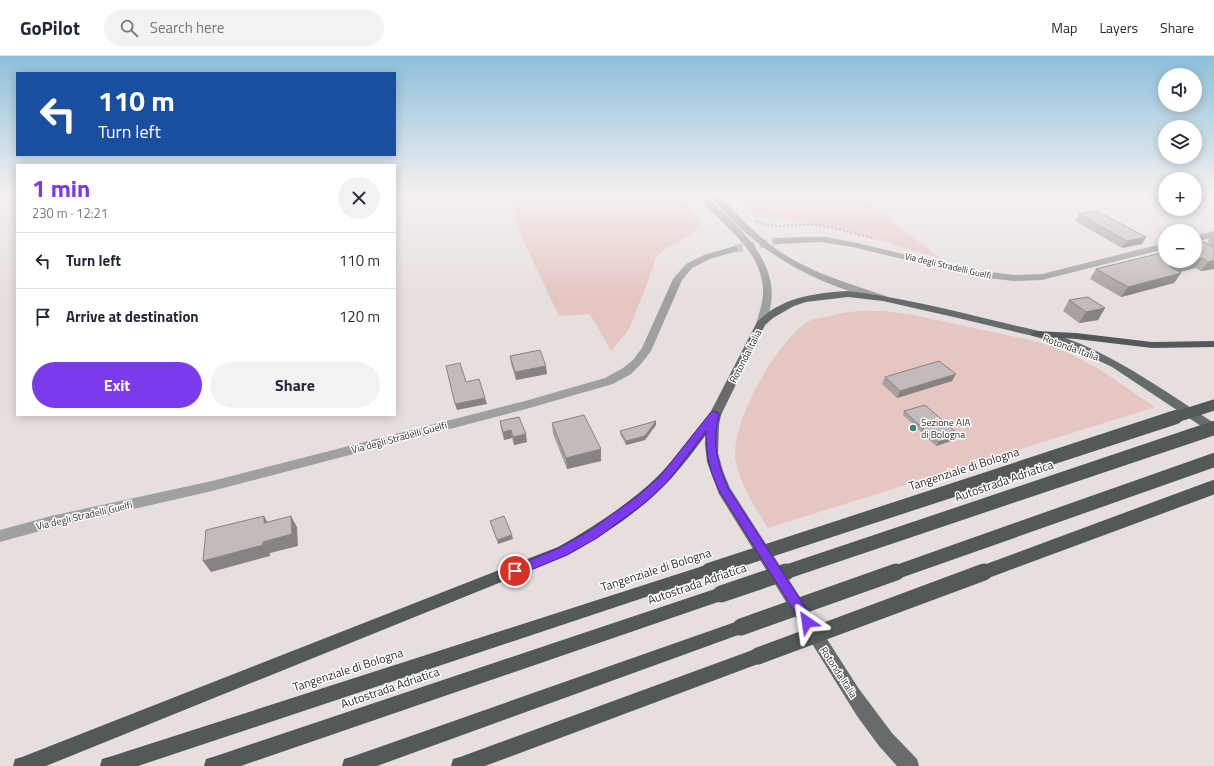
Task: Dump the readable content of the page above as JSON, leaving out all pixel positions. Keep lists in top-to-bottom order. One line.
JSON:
{"streets":{"highway":["Tangenziale di Bologna","Autostrada Adriatica"],"main road":["Rotonda Italia"],"street":["Via degli Stradelli Guelfi"]},"crossings":[["Rotonda Italia","Autostrada Adriatica"]],"places":["Sezione AIA di Bologna"],"page":{"header":"GoPilot","search":"Search here","nav":["Map","Layers","Share"],"map_buttons":["+","−"],"turn":["110 m","Turn left"],"heading":["1 min","230 m · 12:21"],"list":[{"name":"Turn left","value":"110 m"},{"name":"Arrive at destination","value":"120 m"}],"buttons":["Exit","Share"]}}
